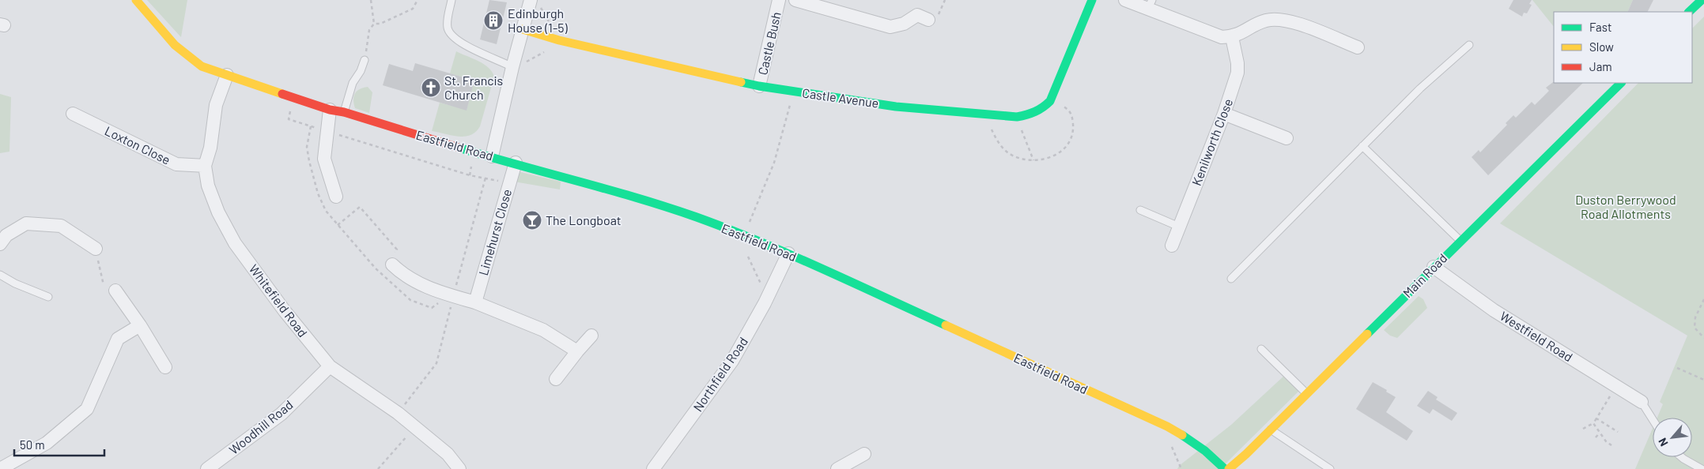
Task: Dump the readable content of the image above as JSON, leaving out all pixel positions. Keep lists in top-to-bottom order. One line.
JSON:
{"streets":{"street":["Castle Bush","Castle Avenue","Kenilworth Close","Loxton Close","Eastfield Road","Limehurst Close","Main Road","Whitefield Road","Westfield Road","Northfield Road","Woodhill Road"]},"crossings":[["Castle Bush","Castle Avenue"],["Loxton Close","Whitefield Road"],["Eastfield Road","Limehurst Close"],["Eastfield Road","Whitefield Road"],["Eastfield Road","Northfield Road"],["Main Road","Westfield Road"],["Whitefield Road","Woodhill Road"]],"parks":["Duston Berrywood Road Allotments"],"places":{"building":["Edinburgh House (1-5)"],"church":["St. Francis Church"],"bar":["The Longboat"]},"legend":["Fast","Slow","Jam"],"scale_bar":"50 m","north":"bottom left"}
